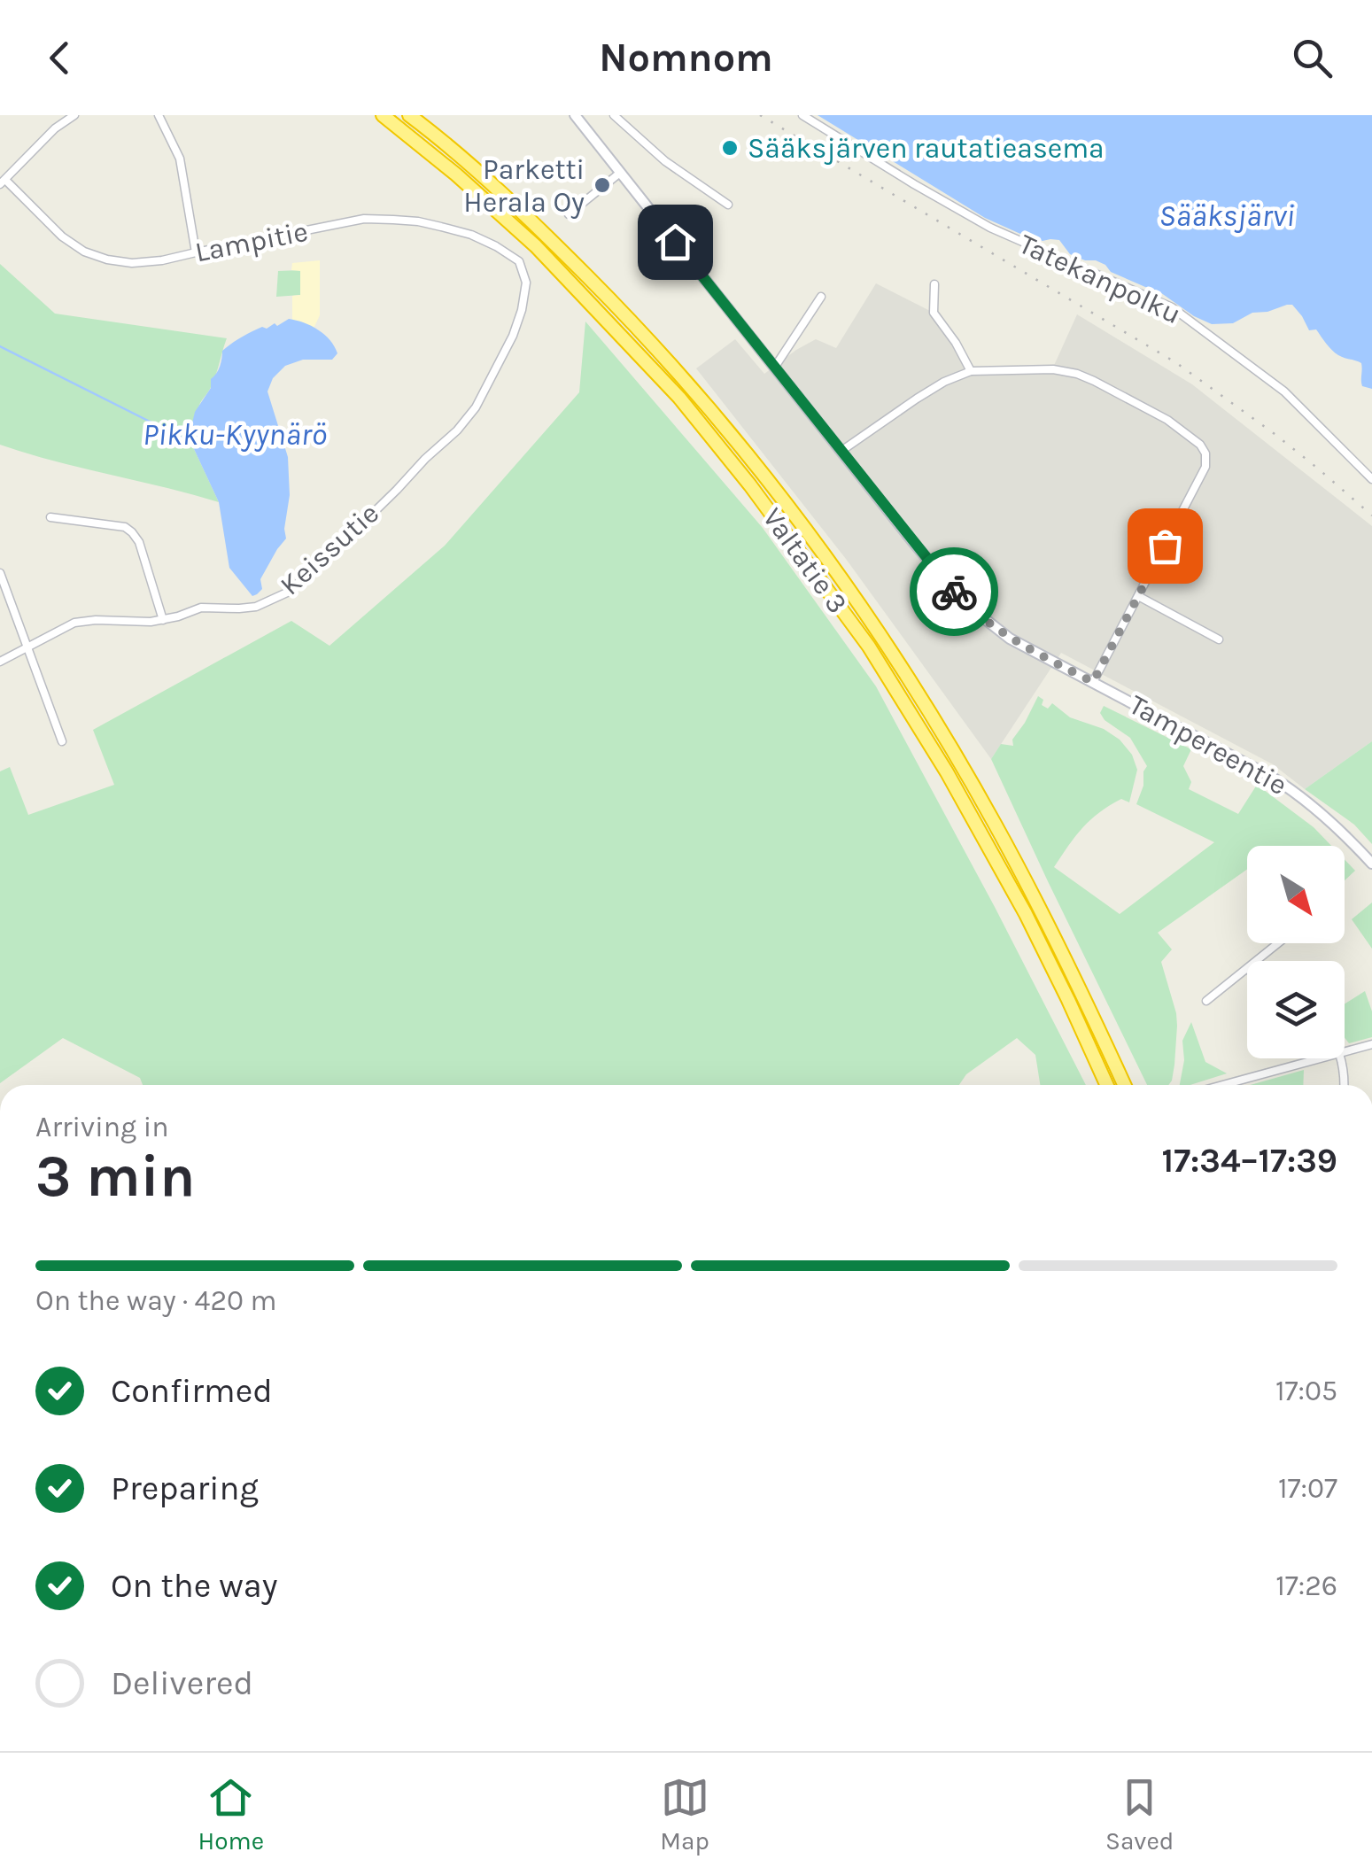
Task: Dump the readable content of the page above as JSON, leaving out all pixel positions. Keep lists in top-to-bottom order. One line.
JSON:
{"streets":{"highway":["Valtatie 3"],"main road":["Tampereentie"],"street":["Lampitie","Tatekanpolku","Keissutie"]},"crossings":[["Lampitie","Keissutie"]],"water":["Sääksjärvi","Pikku-Kyynärö"],"places":["Sääksjärven rautatieasema","Parketti Herala Oy"],"north":"bottom right","page":{"header":"Nomnom","heading":["3 min","Arriving in","17:34–17:39"],"bar":"On the way · 420 m","list":[["Confirmed","17:05"],["Preparing","17:07"],["On the way","17:26"],"Delivered"],"tabs":["Home","Map","Saved"]}}
